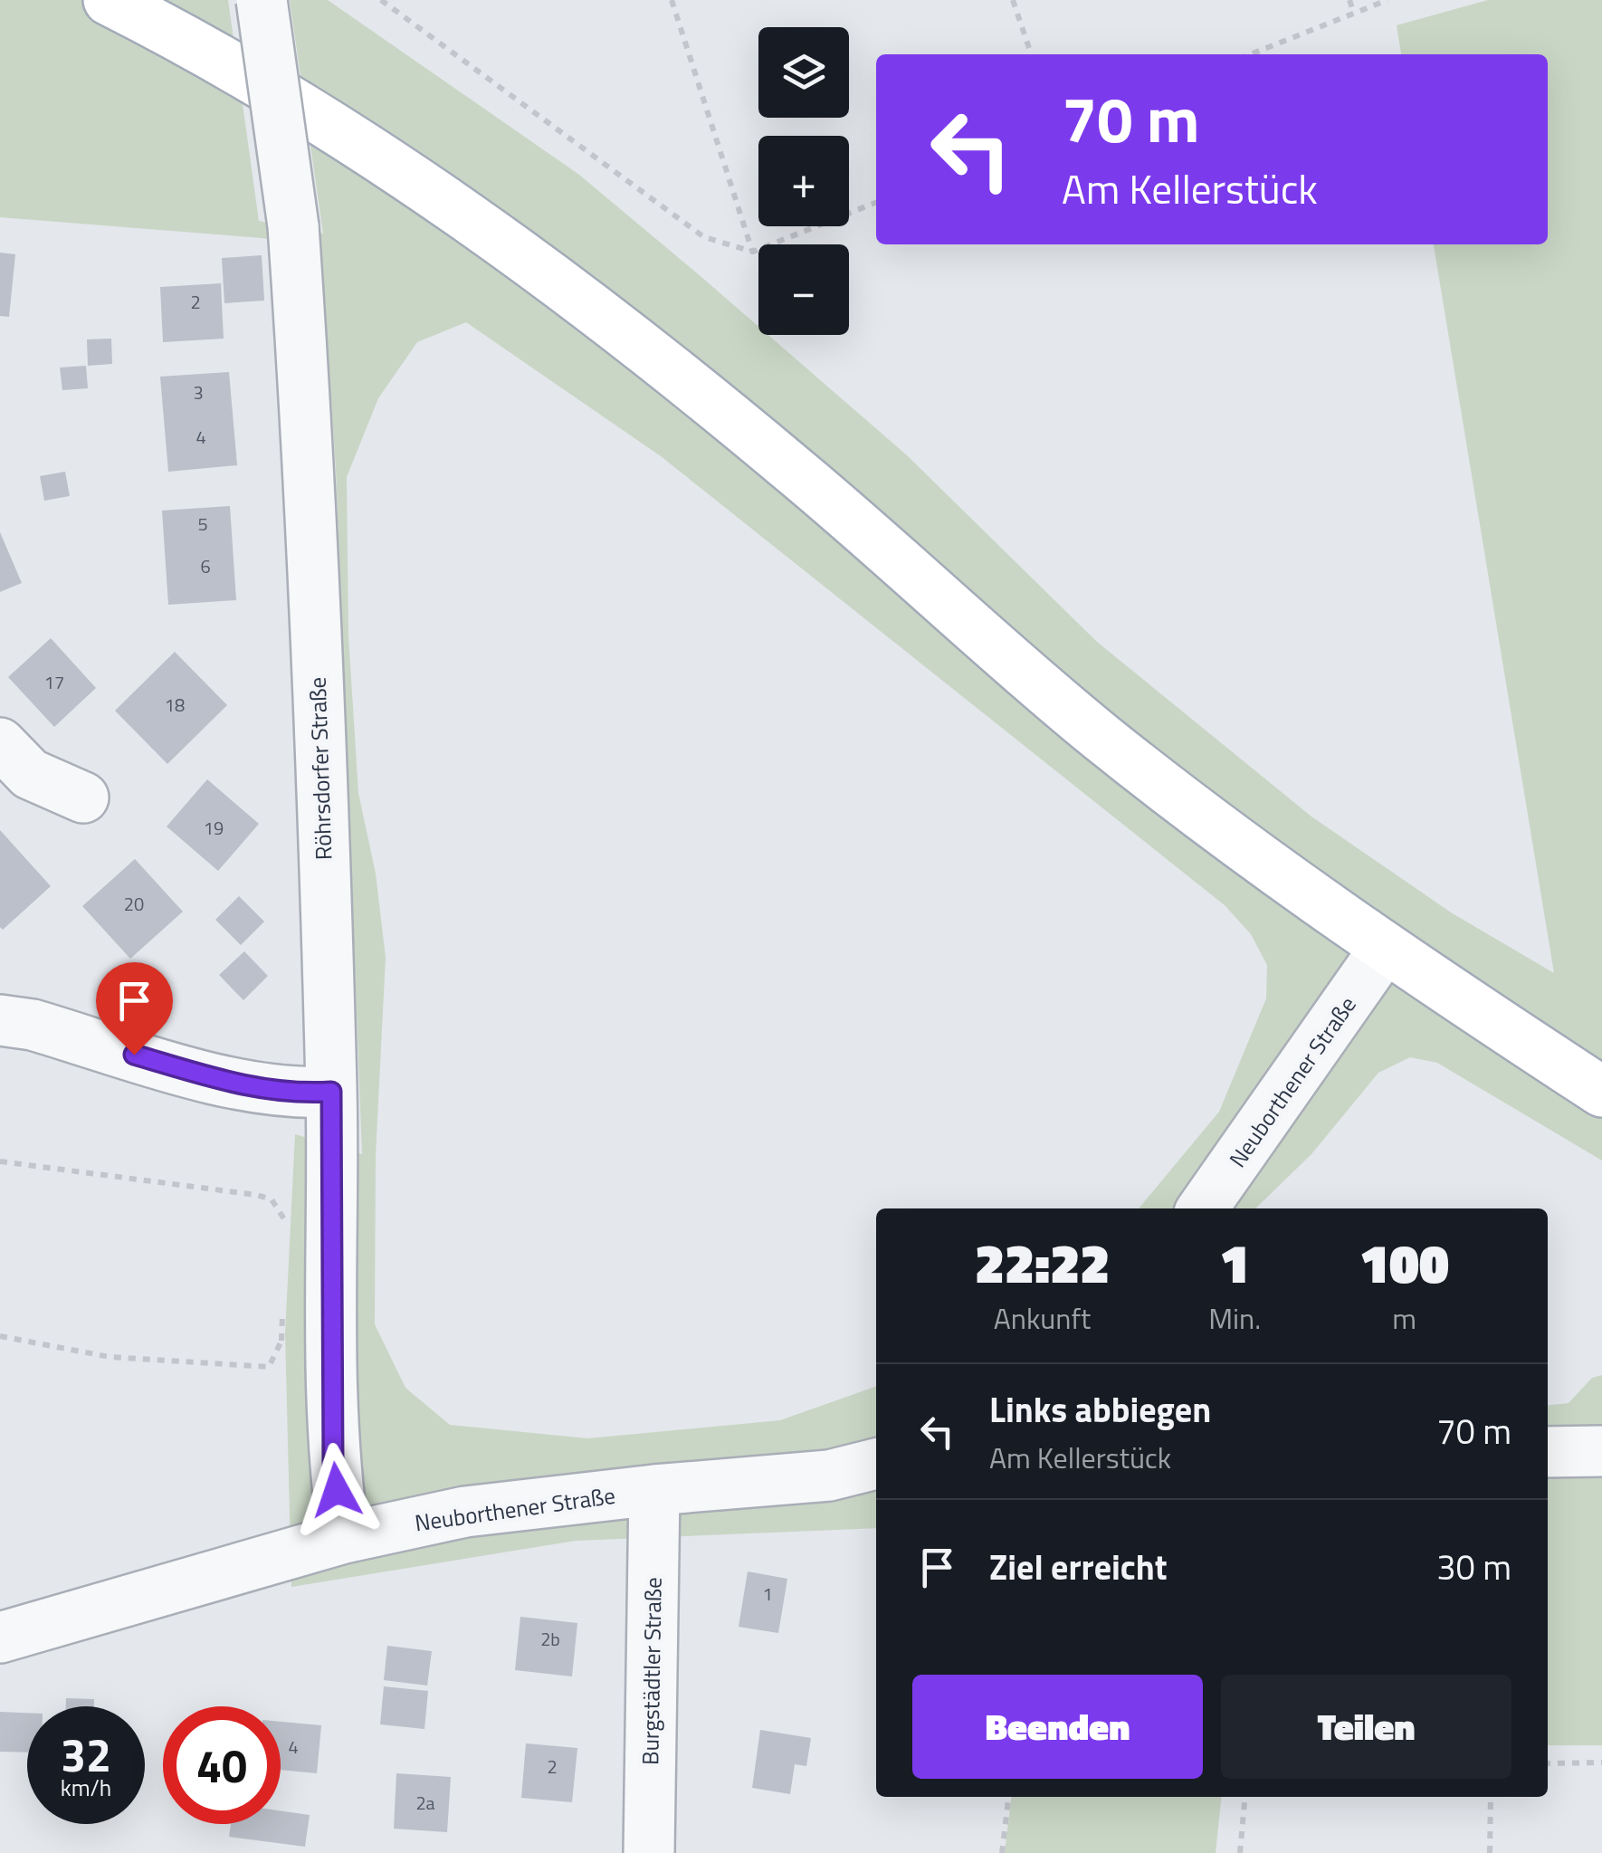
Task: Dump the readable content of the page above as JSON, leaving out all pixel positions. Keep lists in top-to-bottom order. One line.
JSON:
{"streets":{"street":["Röhrsdorfer Straße","Neuborthener Straße","Burgstädtler Straße"]},"crossings":[["Röhrsdorfer Straße","Neuborthener Straße"],["Neuborthener Straße","Burgstädtler Straße"]],"house_numbers":["2","3","4","5","6","17","18","19","20","1","2b","4","2","2a"],"page":{"map_buttons":["+","−"],"turn":["70 m","Am Kellerstück"],"eta":["22:22","Ankunft","1","Min.","100","m"],"list":[{"name":"Links abbiegen","note":"Am Kellerstück","value":"70 m"},{"name":"Ziel erreicht","value":"30 m"}],"buttons":["Beenden","Teilen"],"speed":"32 km/h","limit":"40"}}
